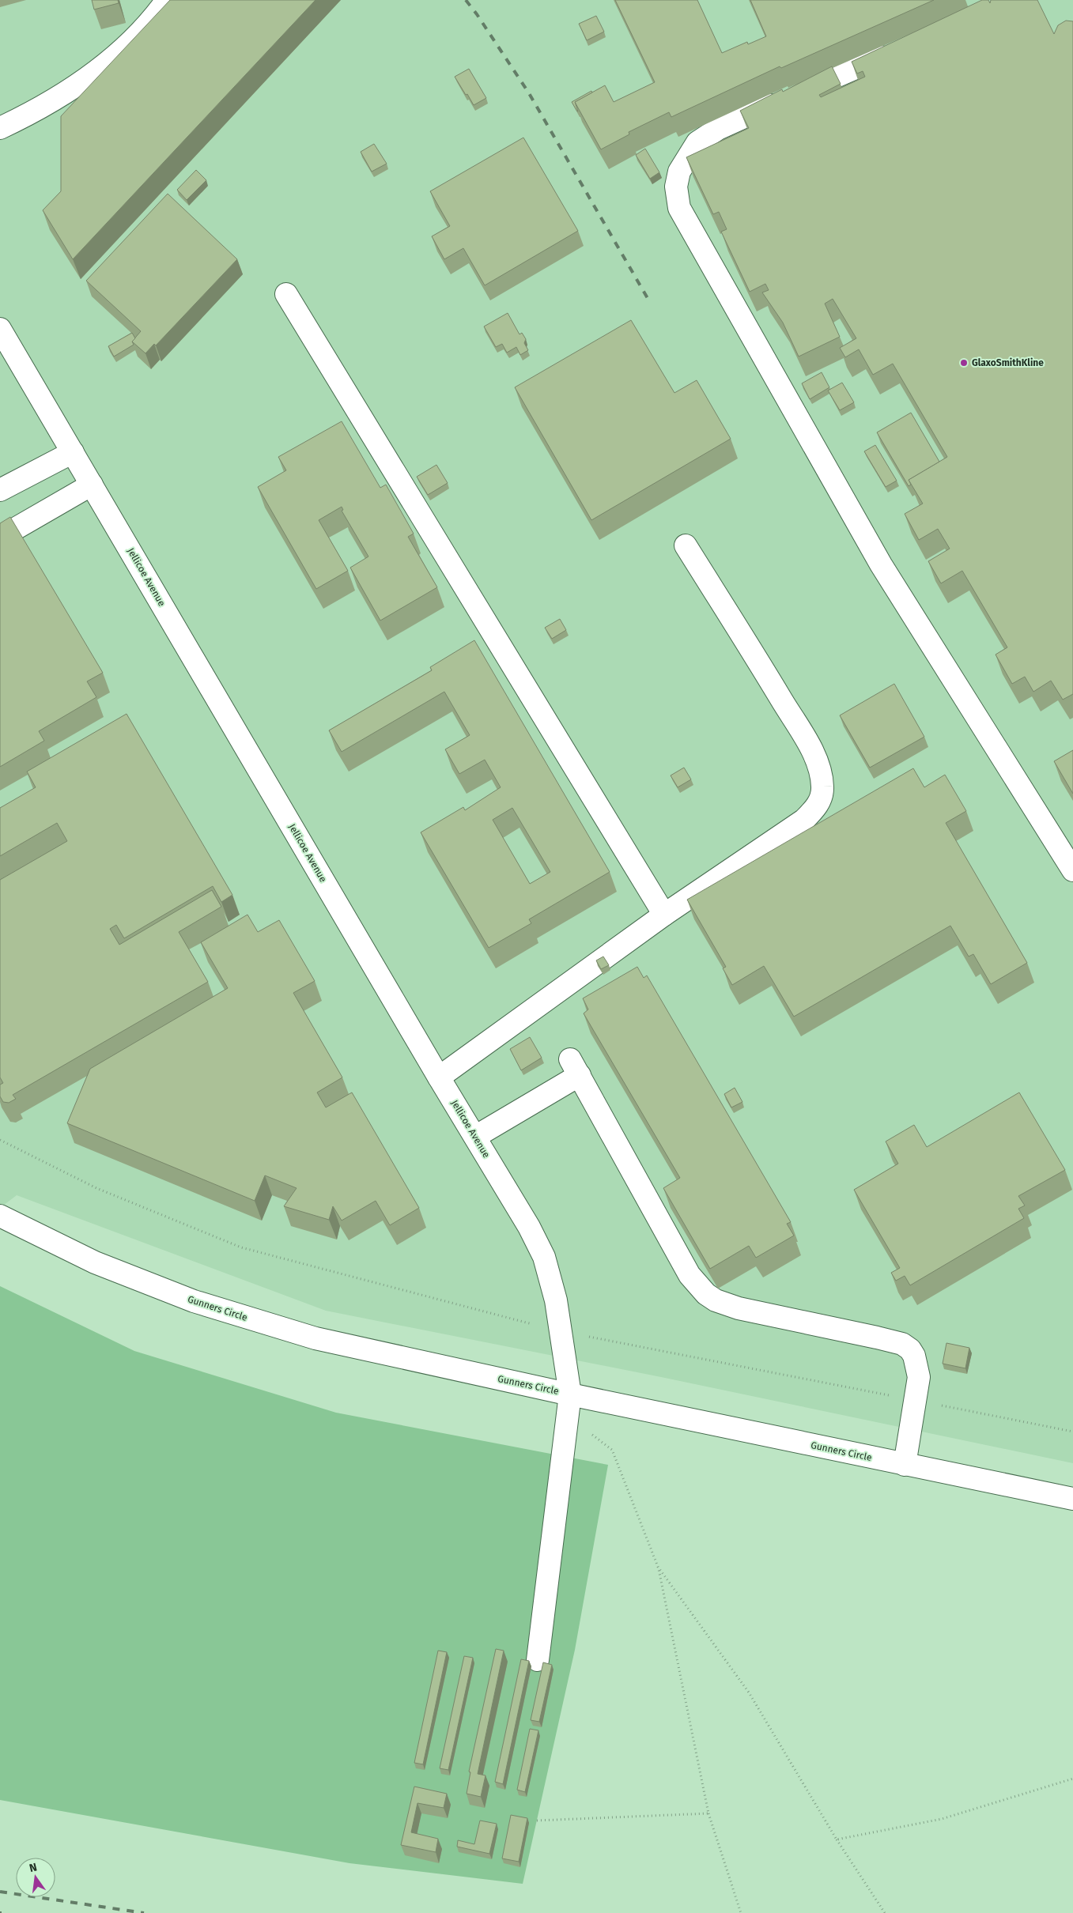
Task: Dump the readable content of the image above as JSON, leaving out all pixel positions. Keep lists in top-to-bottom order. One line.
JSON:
{"streets":{"street":["Jellicoe Avenue","Gunners Circle"]},"crossings":[["Jellicoe Avenue","Gunners Circle"]],"places":["GlaxoSmithKline"],"north":"top"}
